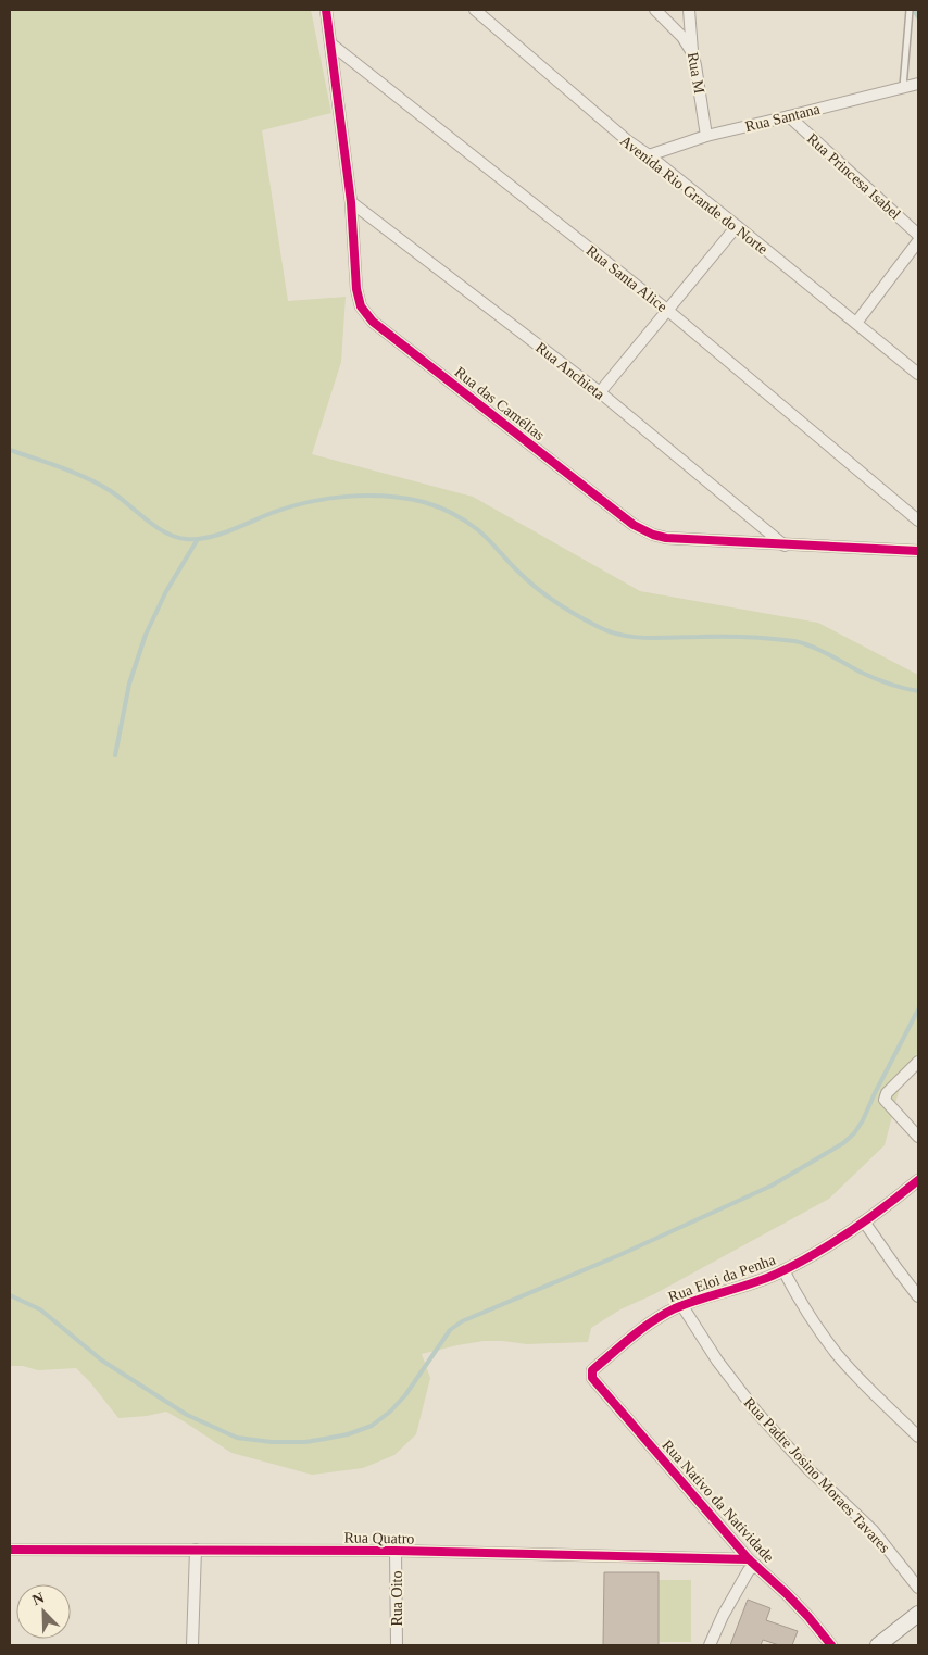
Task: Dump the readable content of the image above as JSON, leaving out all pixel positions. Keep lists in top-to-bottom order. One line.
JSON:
{"streets":{"street":["Rua M","Rua Santana","Rua Princesa Isabel","Avenida Rio Grande do Norte","Rua Santa Alice","Rua Anchieta","Rua das Camélias","Rua Eloi da Penha","Rua Padre Josino Moraes Tavares","Rua Nativo da Natividade","Rua Quatro","Rua Oito"]},"crossings":[["Rua M","Rua Santana"],["Rua Santana","Rua Princesa Isabel"],["Rua Santana","Avenida Rio Grande do Norte"],["Rua Santa Alice","Rua das Camélias"],["Rua Anchieta","Rua das Camélias"],["Rua Eloi da Penha","Rua Padre Josino Moraes Tavares"],["Rua Eloi da Penha","Rua Nativo da Natividade"],["Rua Nativo da Natividade","Rua Quatro"],["Rua Quatro","Rua Oito"]],"north":"top left"}
